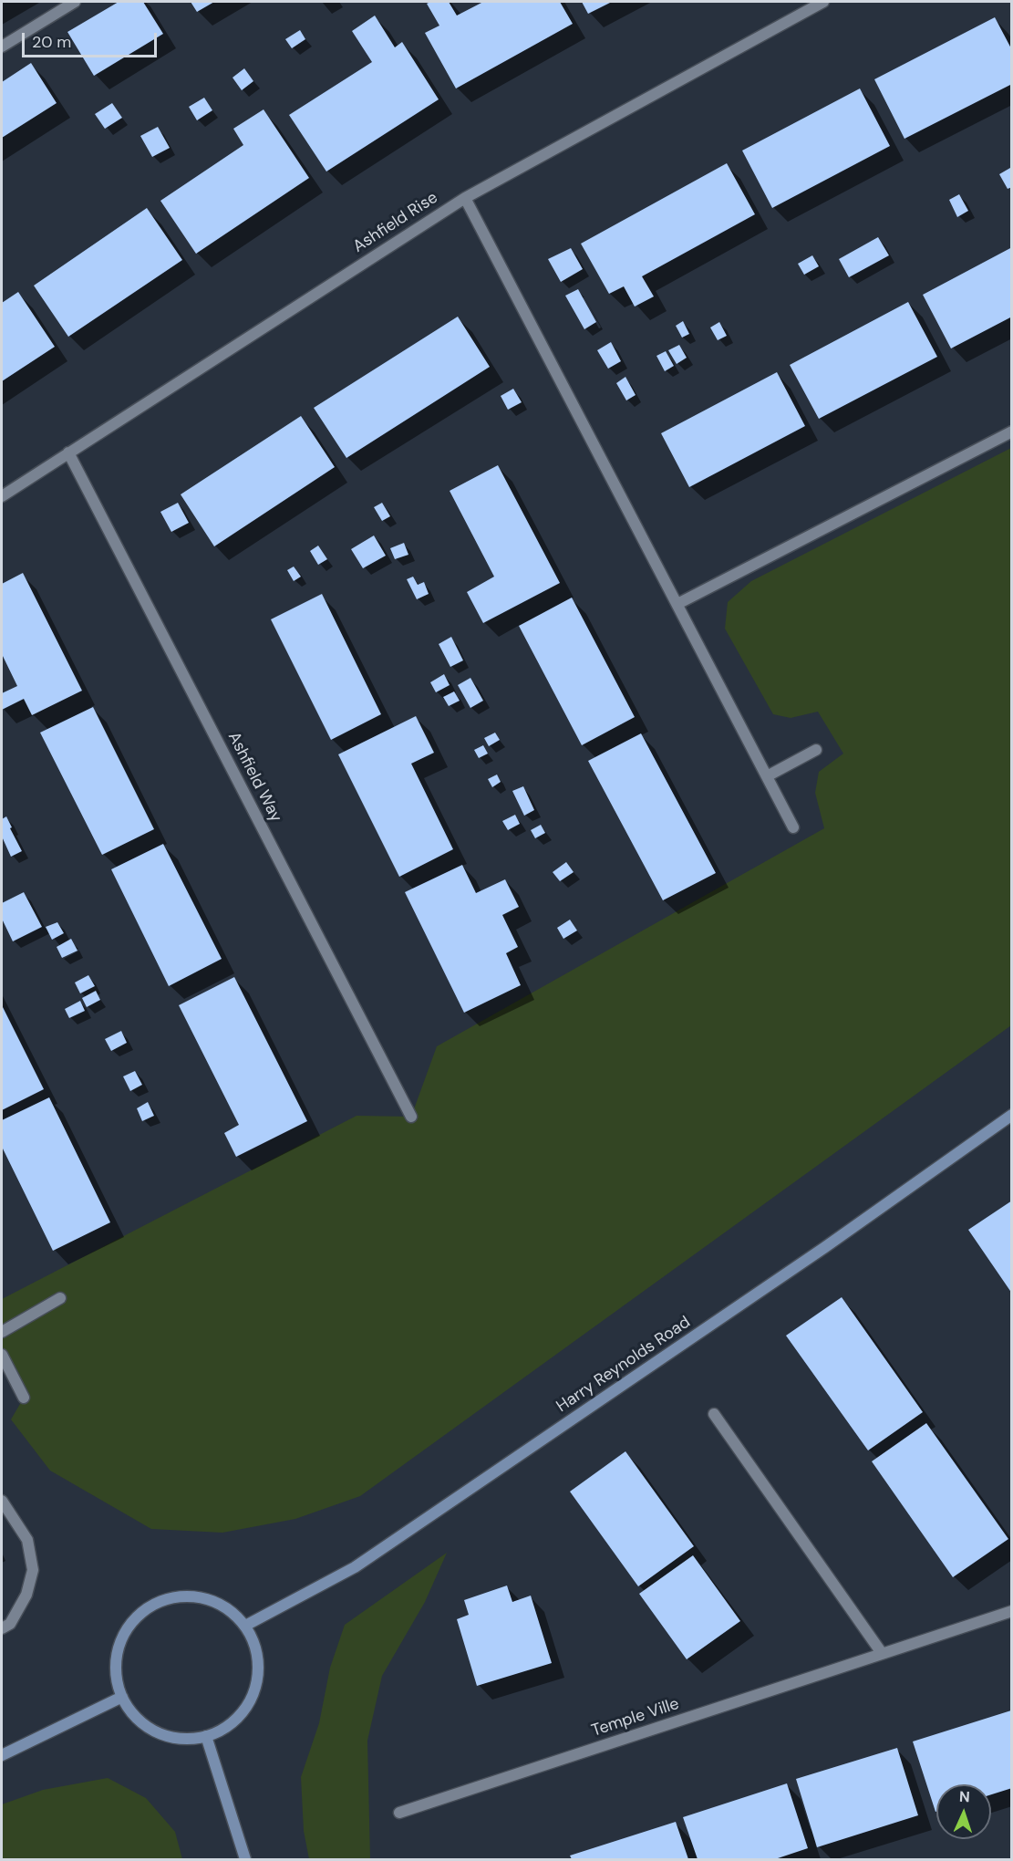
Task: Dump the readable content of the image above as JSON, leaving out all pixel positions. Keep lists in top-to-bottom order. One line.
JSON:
{"streets":{"street":["Ashfield Rise","Ashfield Way","Harry Reynolds Road","Temple Ville"]},"crossings":[["Ashfield Rise","Ashfield Way"]],"scale_bar":"20 m","north":"top"}
